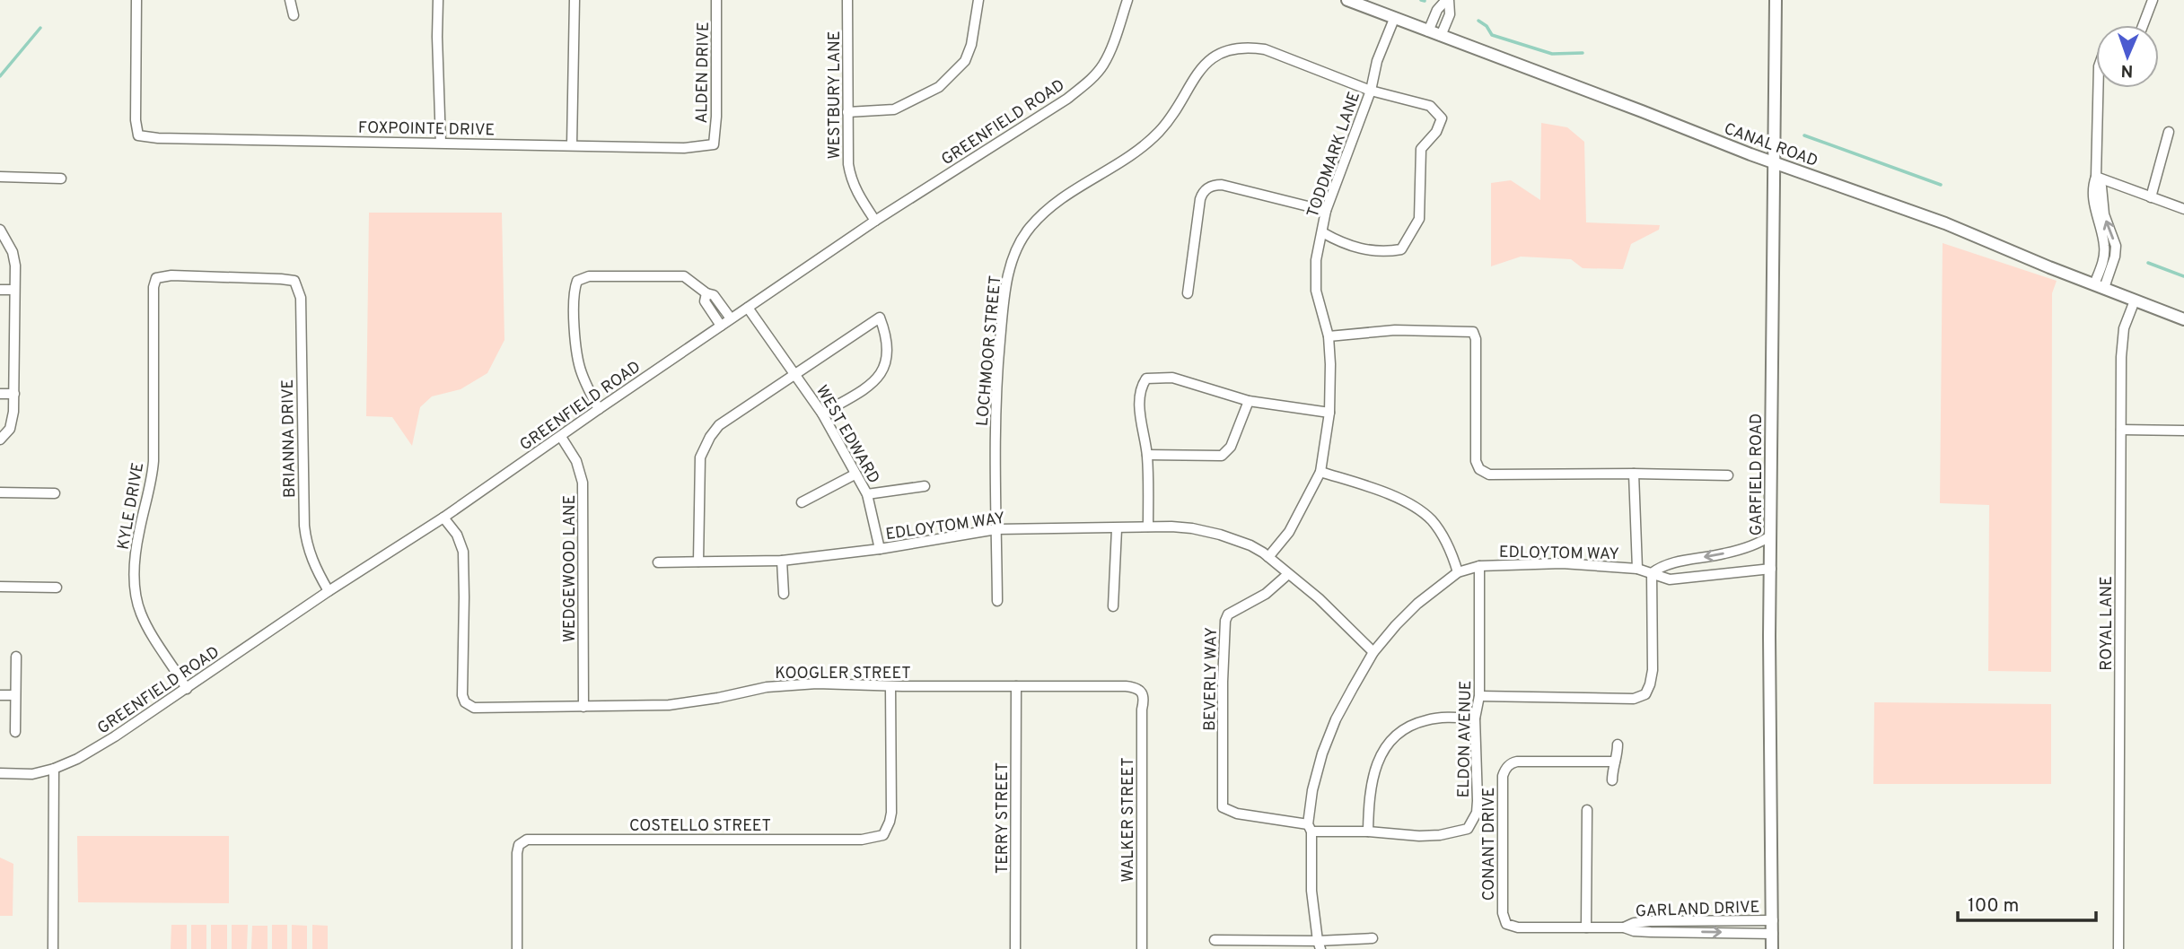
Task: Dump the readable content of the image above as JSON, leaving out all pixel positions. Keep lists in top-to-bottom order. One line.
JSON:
{"streets":{"main road":["CANAL ROAD","GARFIELD ROAD"],"street":["ALDEN DRIVE","WESTBURY LANE","GREENFIELD ROAD","FOXPOINTE DRIVE","TODDMARK LANE","LOCHMOOR STREET","WEST EDWARD","BRIANNA DRIVE","KYLE DRIVE","EDLOYTOM WAY","WEDGEWOOD LANE","ROYAL LANE","KOOGLER STREET","BEVERLY WAY","ELDON AVENUE","TERRY STREET","WALKER STREET","COSTELLO STREET","CONANT DRIVE","GARLAND DRIVE"]},"crossings":[["ALDEN DRIVE","FOXPOINTE DRIVE"],["WESTBURY LANE","GREENFIELD ROAD"],["GREENFIELD ROAD","WEST EDWARD"],["GREENFIELD ROAD","BRIANNA DRIVE"],["GREENFIELD ROAD","KYLE DRIVE"],["GREENFIELD ROAD","WEDGEWOOD LANE"],["GREENFIELD ROAD","KOOGLER STREET"],["CANAL ROAD","TODDMARK LANE"],["CANAL ROAD","GARFIELD ROAD"],["CANAL ROAD","ROYAL LANE"],["TODDMARK LANE","LOCHMOOR STREET"],["LOCHMOOR STREET","EDLOYTOM WAY"],["WEST EDWARD","EDLOYTOM WAY"],["BRIANNA DRIVE","KYLE DRIVE"],["GARFIELD ROAD","EDLOYTOM WAY"],["GARFIELD ROAD","GARLAND DRIVE"],["EDLOYTOM WAY","BEVERLY WAY"],["EDLOYTOM WAY","ELDON AVENUE"],["WEDGEWOOD LANE","KOOGLER STREET"],["KOOGLER STREET","TERRY STREET"],["KOOGLER STREET","WALKER STREET"],["KOOGLER STREET","COSTELLO STREET"],["BEVERLY WAY","ELDON AVENUE"],["CONANT DRIVE","GARLAND DRIVE"]],"scale_bar":"100 m","north":"bottom"}
